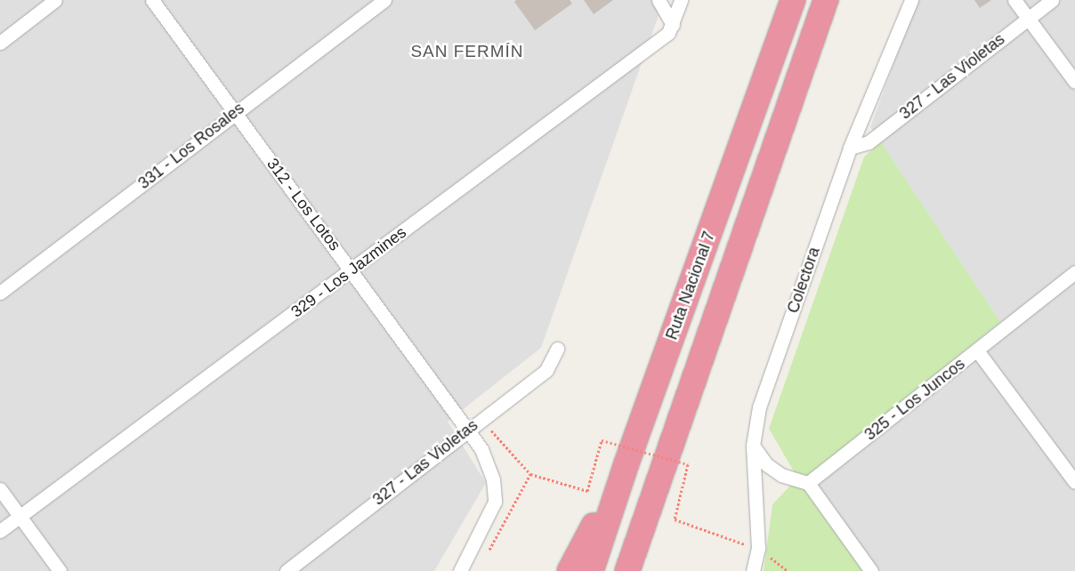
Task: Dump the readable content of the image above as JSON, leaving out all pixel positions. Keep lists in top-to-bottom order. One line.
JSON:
{"streets":{"highway":["Ruta Nacional 7"],"street":["327 - Las Violetas","331 - Los Rosales","312 - Los Lotos","329 - Los Jazmines","Colectora","325 - Los Juncos"]},"crossings":[["327 - Las Violetas","312 - Los Lotos"],["327 - Las Violetas","Colectora"],["331 - Los Rosales","312 - Los Lotos"],["312 - Los Lotos","329 - Los Jazmines"]],"districts":["SAN FERMÍN"]}
